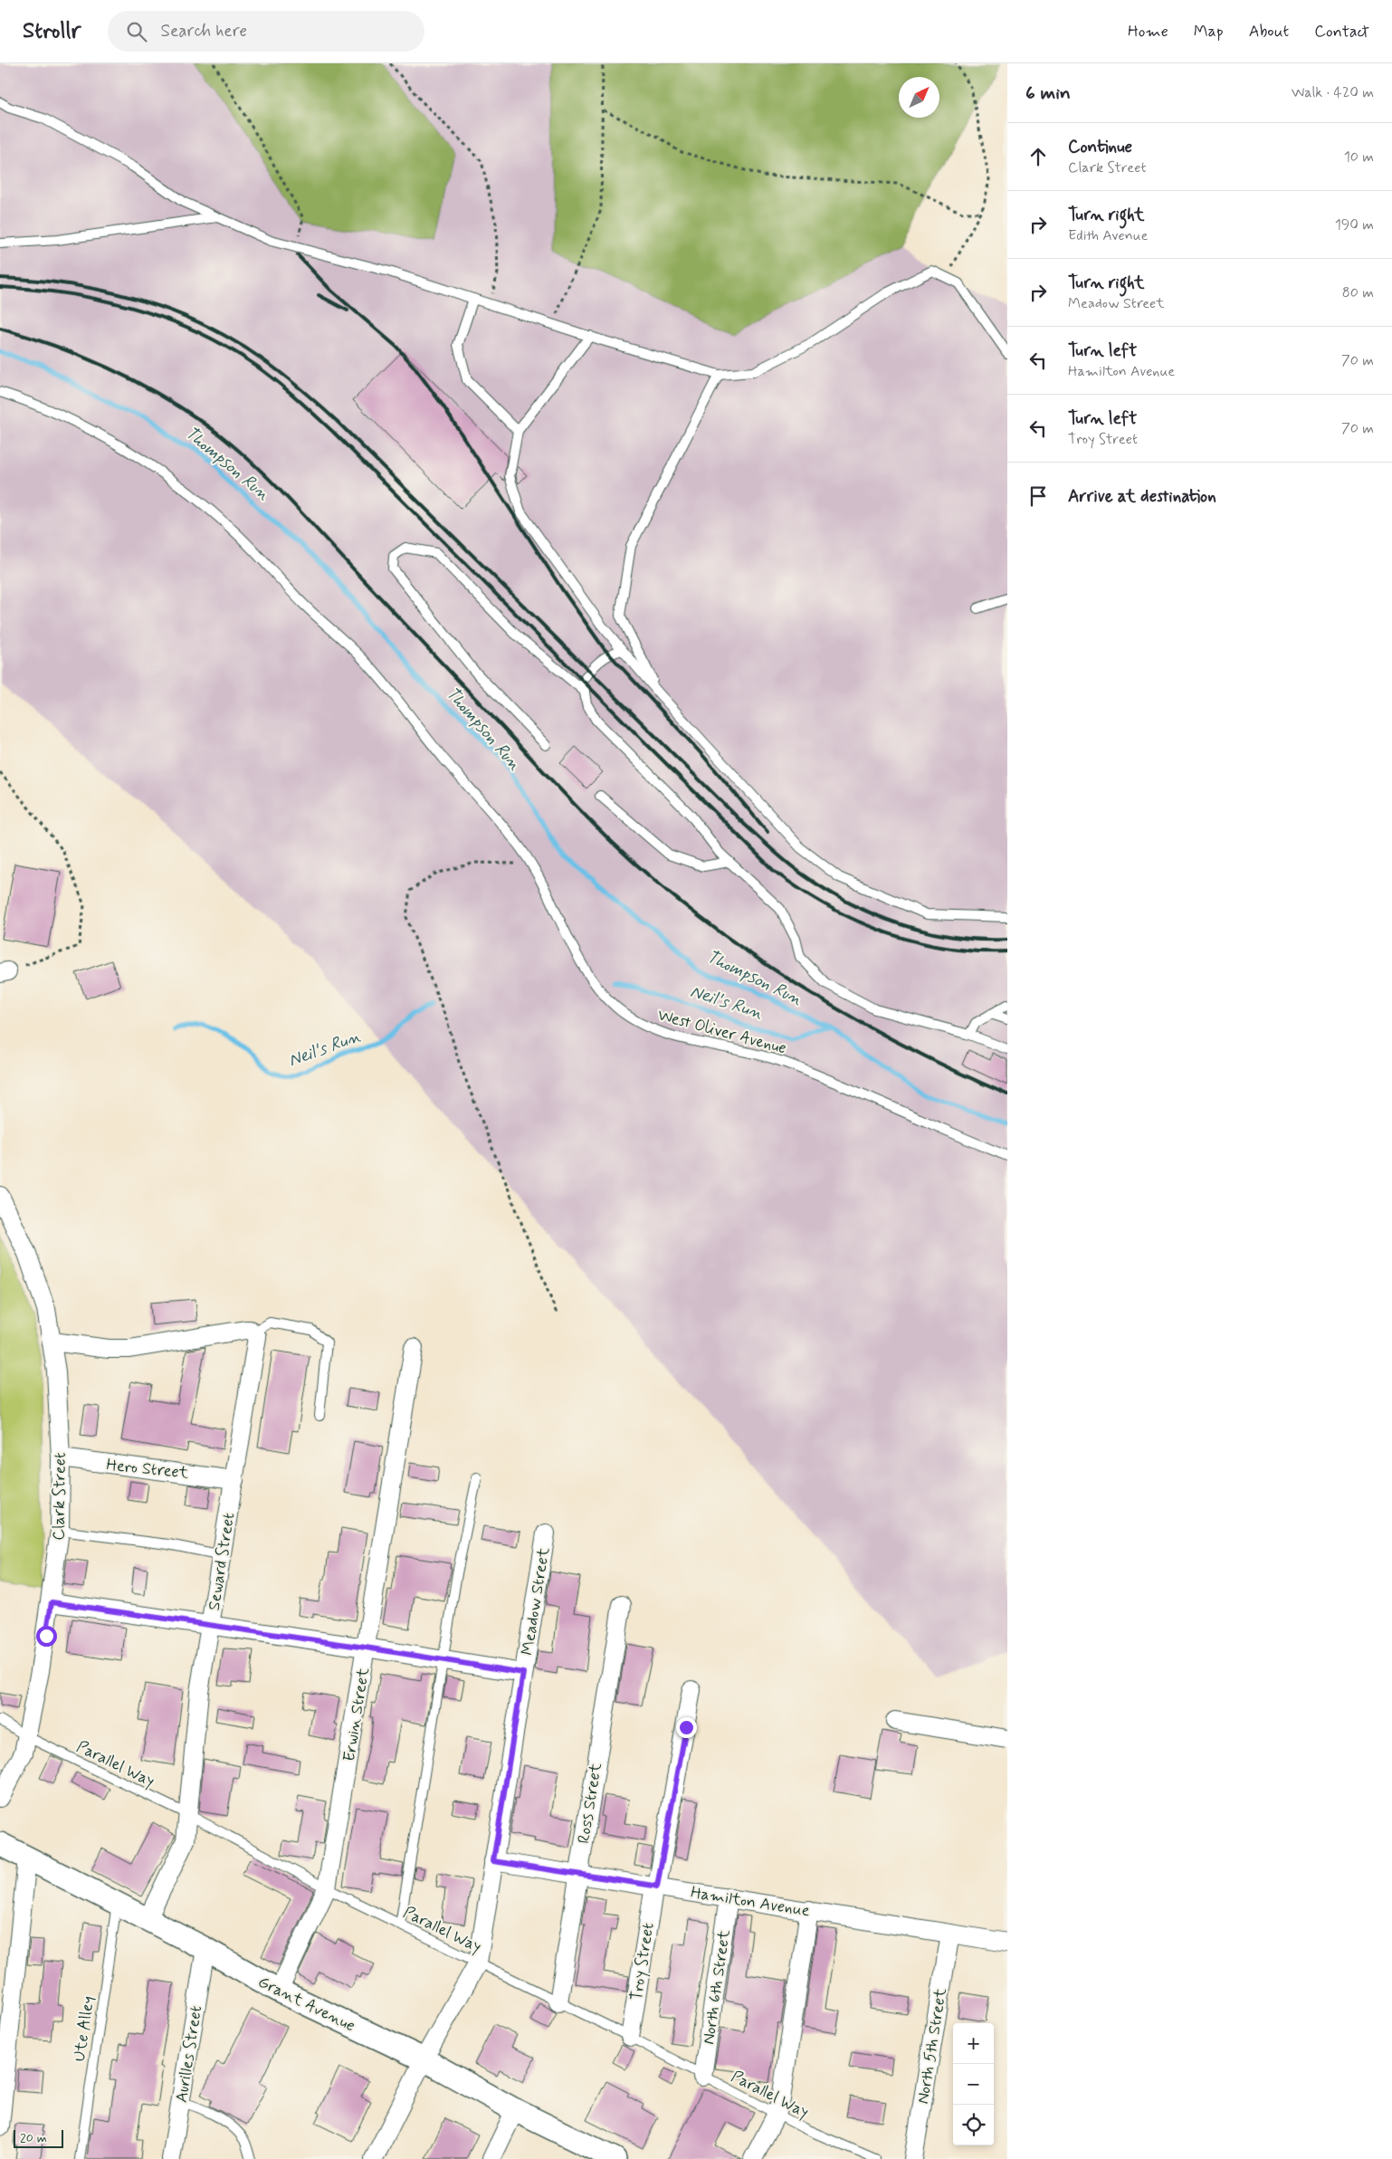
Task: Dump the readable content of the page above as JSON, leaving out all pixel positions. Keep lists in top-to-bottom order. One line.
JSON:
{"streets":{"street":["Hero Street","Clark Street","Seward Street","Meadow Street","Erwin Street","Ross Street","Hamilton Avenue","Troy Street","North 6th Street","Grant Avenue","North 5th Street","Aurilles Street"],"lane":["West Oliver Avenue","Parallel Way","Ute Alley"]},"crossings":[["Hero Street","Clark Street"],["Hero Street","Seward Street"],["Clark Street","Parallel Way"],["Seward Street","Parallel Way"],["Seward Street","Grant Avenue"],["Meadow Street","Parallel Way"],["Meadow Street","Hamilton Avenue"],["Meadow Street","Grant Avenue"],["Erwin Street","Parallel Way"],["Erwin Street","Grant Avenue"],["Parallel Way","Ross Street"],["Parallel Way","Troy Street"],["Parallel Way","North 6th Street"],["Ross Street","Hamilton Avenue"],["Hamilton Avenue","Troy Street"],["Hamilton Avenue","North 6th Street"],["Hamilton Avenue","North 5th Street"],["Grant Avenue","Ute Alley"],["Grant Avenue","Aurilles Street"]],"water":["Thompson Run","Neil's Run"],"scale_bar":"20 m","north":"top right","page":{"header":"Strollr","search":"Search here","nav":["Home","Map","About","Contact"],"heading":["6 min","Walk · 420 m"],"list":[["Continue","Clark Street","10 m"],["Turn right","Edith Avenue","190 m"],["Turn right","Meadow Street","80 m"],["Turn left","Hamilton Avenue","70 m"],["Turn left","Troy Street","70 m"],"Arrive at destination"],"map_buttons":["+","−"],"scale":"20 m"}}
